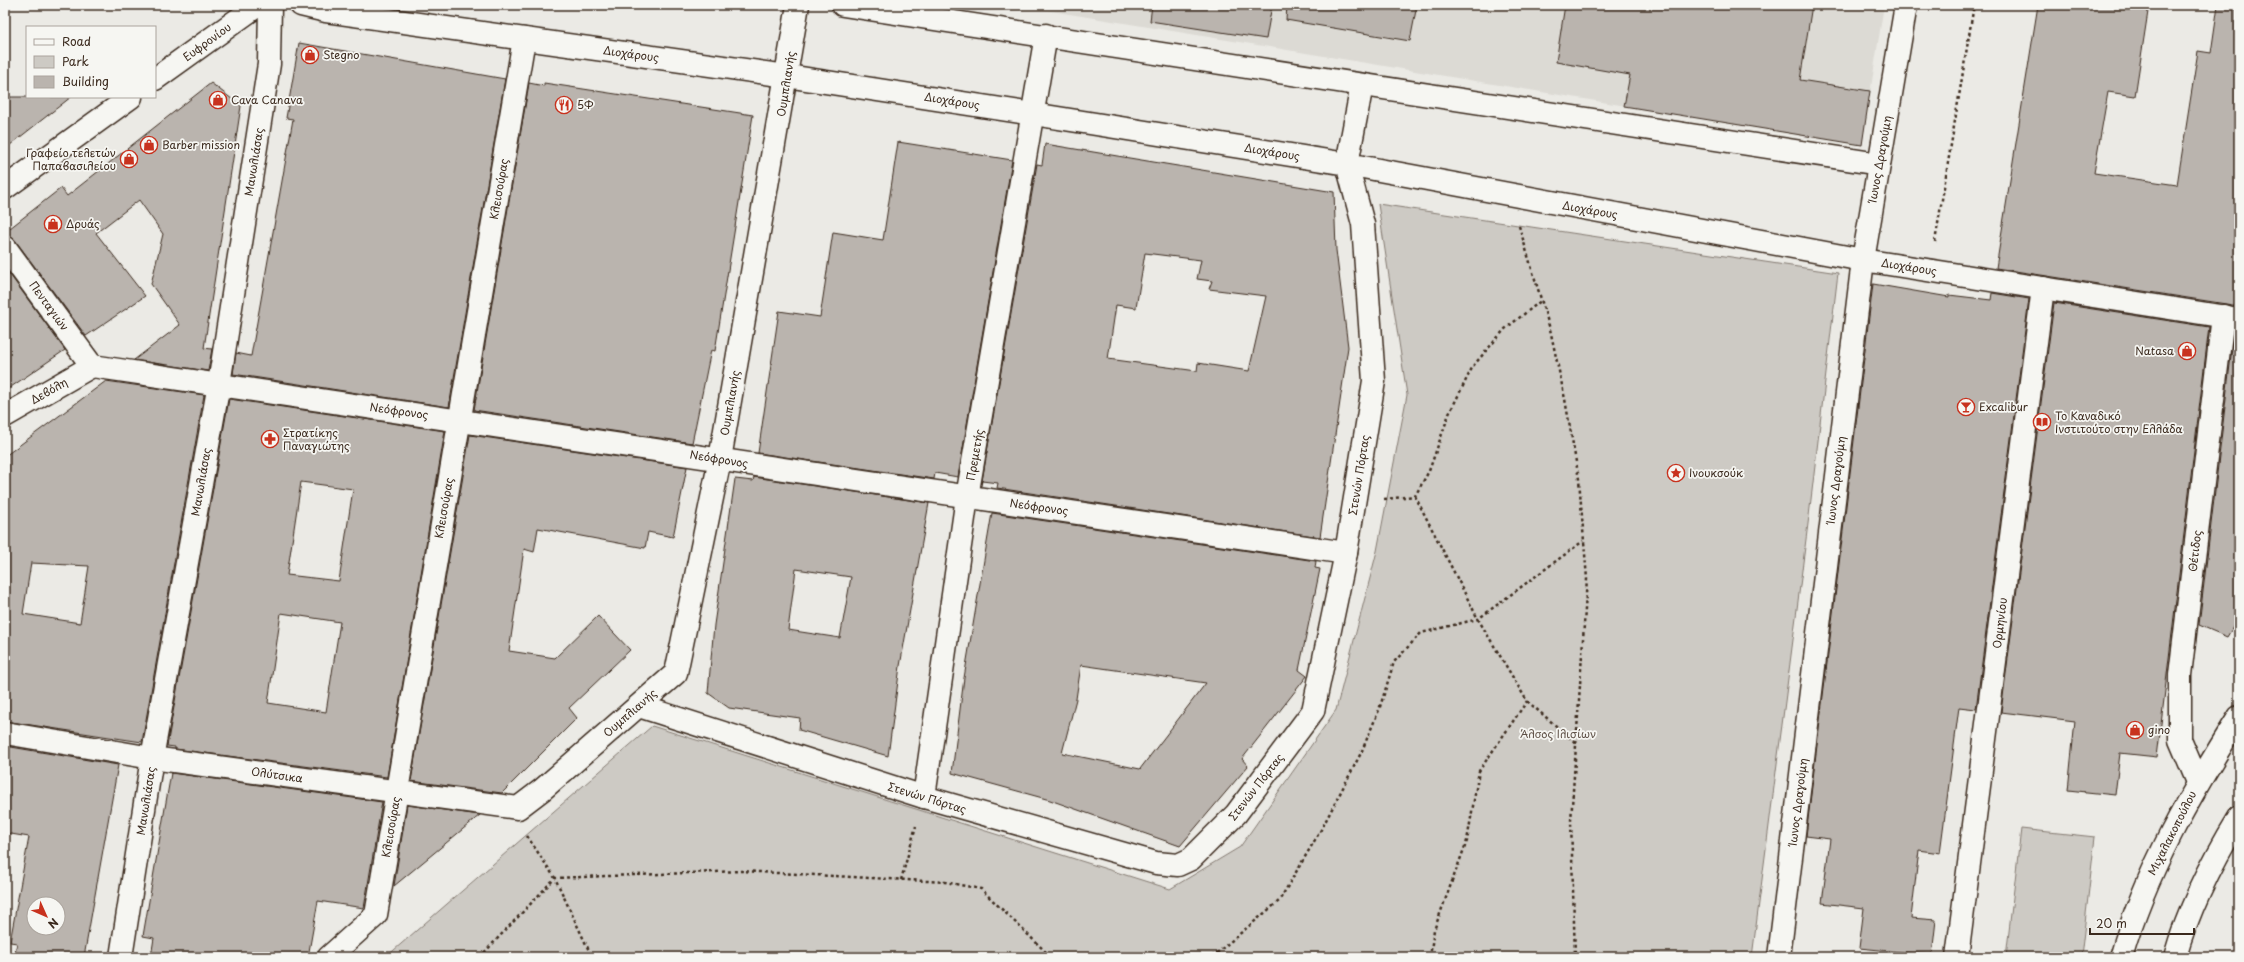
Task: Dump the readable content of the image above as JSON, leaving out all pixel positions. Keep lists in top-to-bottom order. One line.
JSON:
{"streets":{"street":["Ευφρονίου","Διοχάρους","Ουμπλιανής","Ίωνος Δραγούμη","Μανωλιάσας","Κλεισούρας","Πενταγιών","Δεβόλη","Νεόφρονος","Πρεμετής","Στενών Πόρτας","Θέτιδος","Ορμηνίου","Ολύτσικα","Μιχαλακοπούλου"]},"crossings":[["Διοχάρους","Ουμπλιανής"],["Διοχάρους","Ίωνος Δραγούμη"],["Διοχάρους","Κλεισούρας"],["Διοχάρους","Πρεμετής"],["Διοχάρους","Στενών Πόρτας"],["Διοχάρους","Θέτιδος"],["Διοχάρους","Ορμηνίου"],["Ουμπλιανής","Νεόφρονος"],["Ουμπλιανής","Στενών Πόρτας"],["Ουμπλιανής","Ολύτσικα"],["Μανωλιάσας","Νεόφρονος"],["Μανωλιάσας","Ολύτσικα"],["Κλεισούρας","Νεόφρονος"],["Κλεισούρας","Ολύτσικα"],["Πενταγιών","Δεβόλη"],["Πενταγιών","Νεόφρονος"],["Δεβόλη","Νεόφρονος"],["Νεόφρονος","Πρεμετής"],["Νεόφρονος","Στενών Πόρτας"],["Πρεμετής","Στενών Πόρτας"],["Θέτιδος","Μιχαλακοπούλου"]],"parks":["Άλσος Ιλισίων"],"places":{"shop":["Stegno","Cava Canava","Barber mission","Γραφείο τελετών Παπαβασιλείου","Δρυάς","Natasa","gino"],"restaurant":["5Φ"],"bar":["Excalibur"],"library":["Το Καναδικό Ινστιτούτο στην Ελλάδα"],"pharmacy":["Στρατίκης Παναγιώτης"],"place":["Ινουκσούκ"]},"legend":["Road","Park","Building"],"scale_bar":"20 m","north":"bottom right"}
